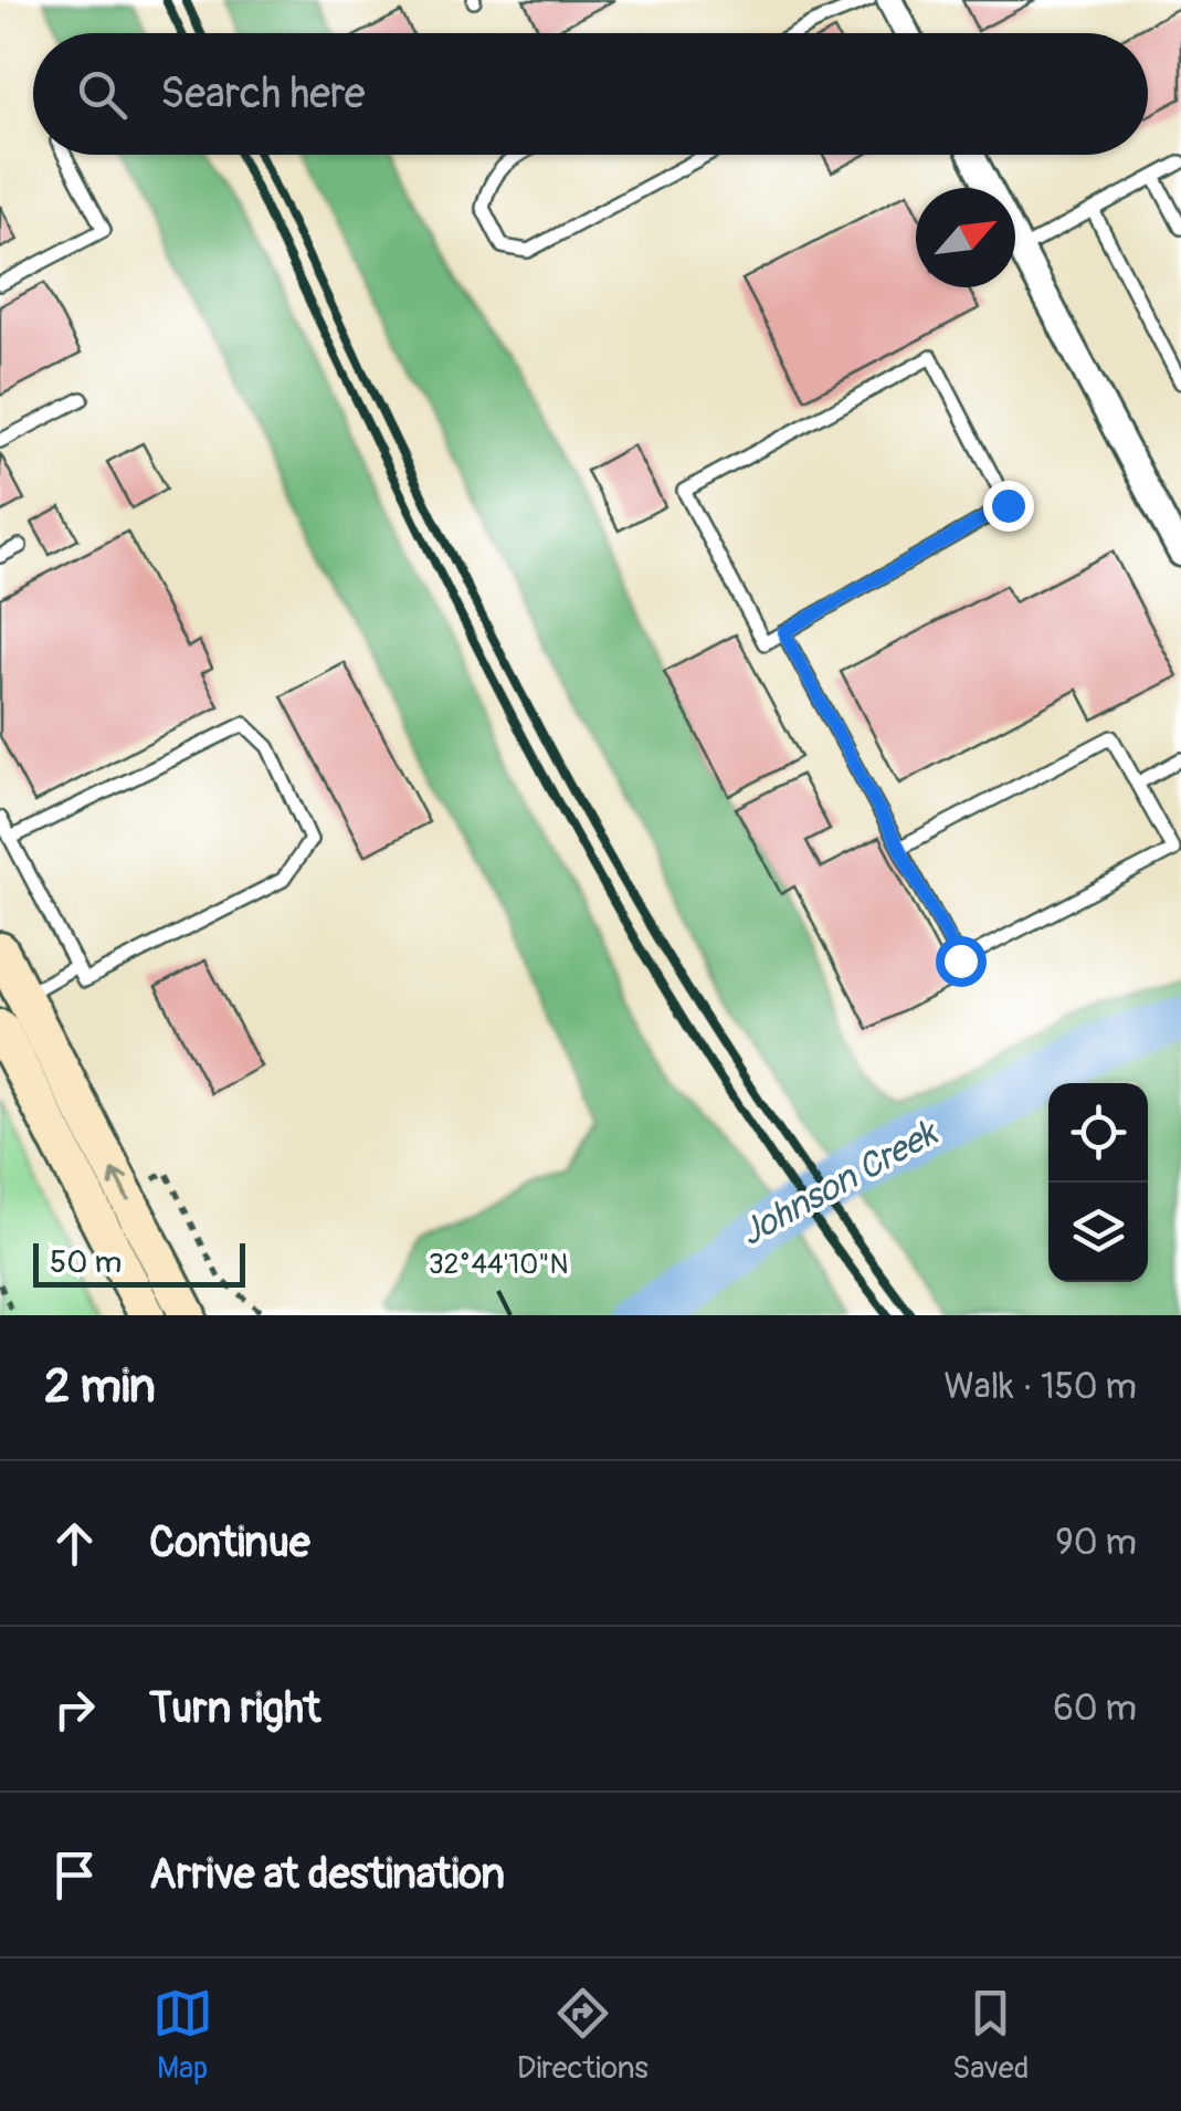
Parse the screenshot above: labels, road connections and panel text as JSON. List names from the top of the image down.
{
  "water": ["Johnson Creek"],
  "scale_bar": "50 m",
  "north": "top right",
  "page": {
    "search": "Search here",
    "scale": "50 m",
    "heading": ["2 min", "Walk · 150 m"],
    "list": [
      ["Continue", "90 m"],
      ["Turn right", "60 m"],
      "Arrive at destination"
    ],
    "nav": ["Map", "Directions", "Saved"]
  },
  "coordinates": ["32°44'10\"N"]
}
